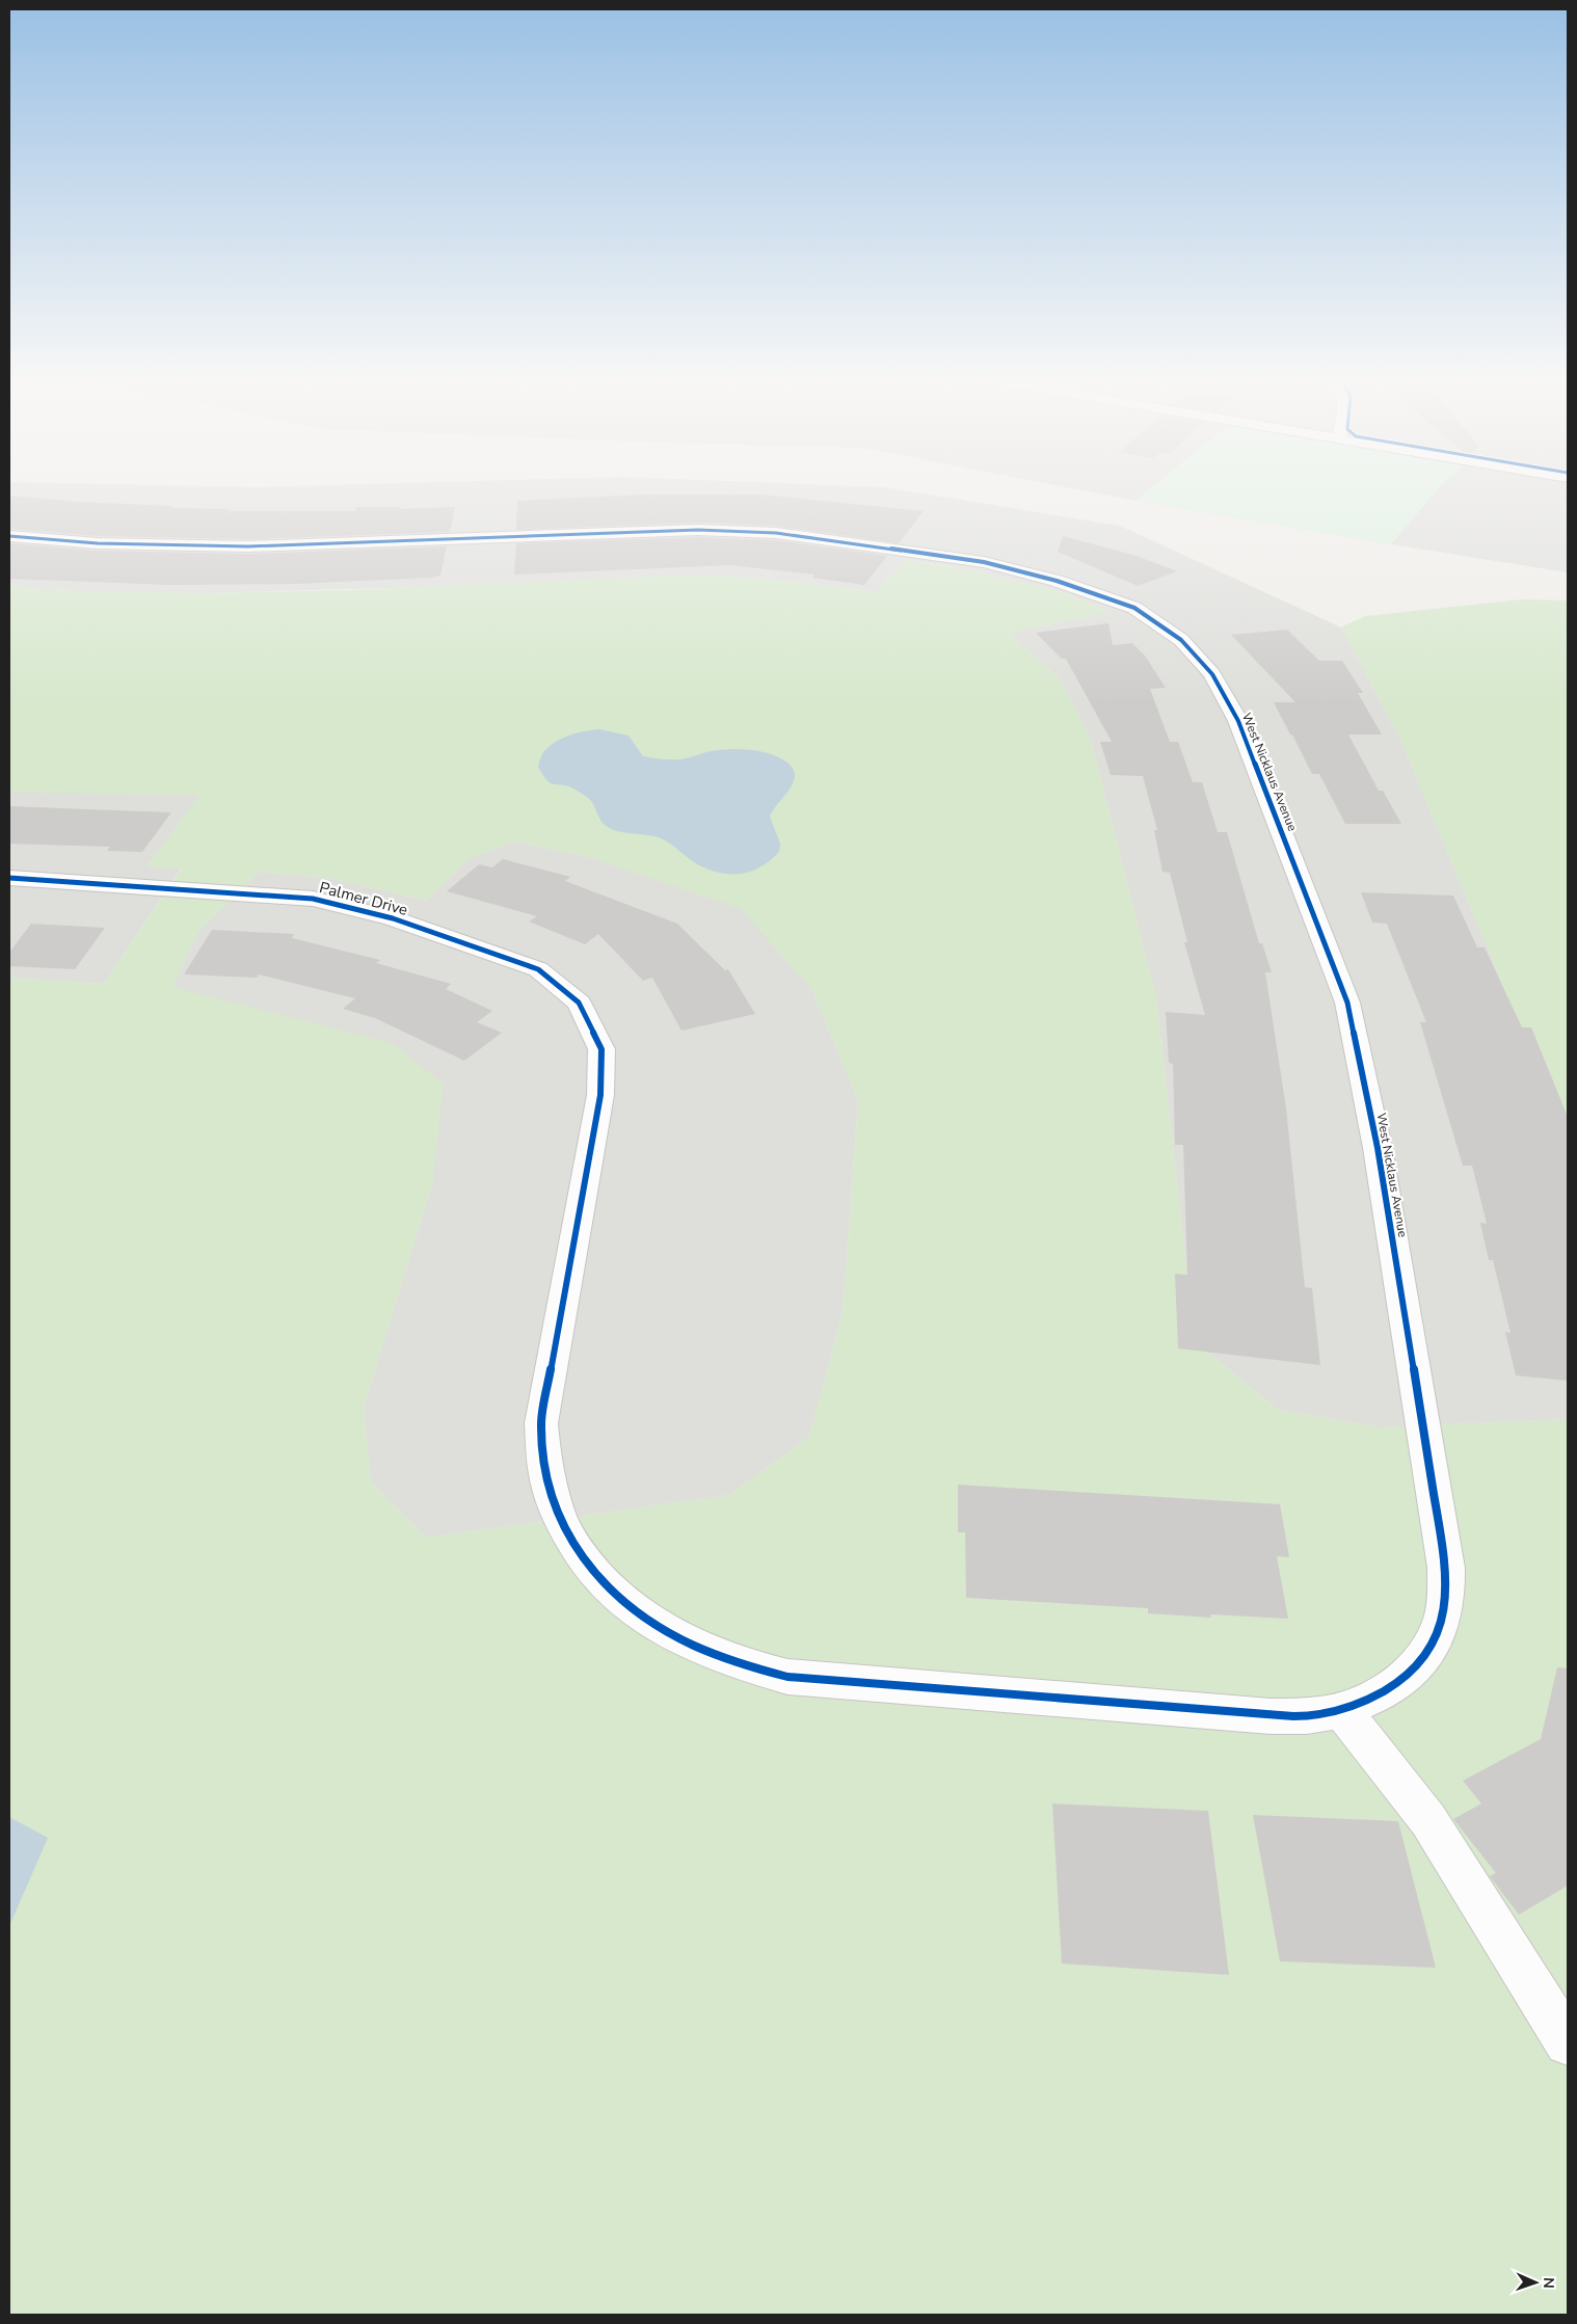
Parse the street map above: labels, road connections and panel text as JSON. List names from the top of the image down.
{
  "streets": {
    "street": ["West Nicklaus Avenue", "Palmer Drive"]
  },
  "crossings": [
    ["West Nicklaus Avenue", "Palmer Drive"]
  ],
  "north": "right"
}
